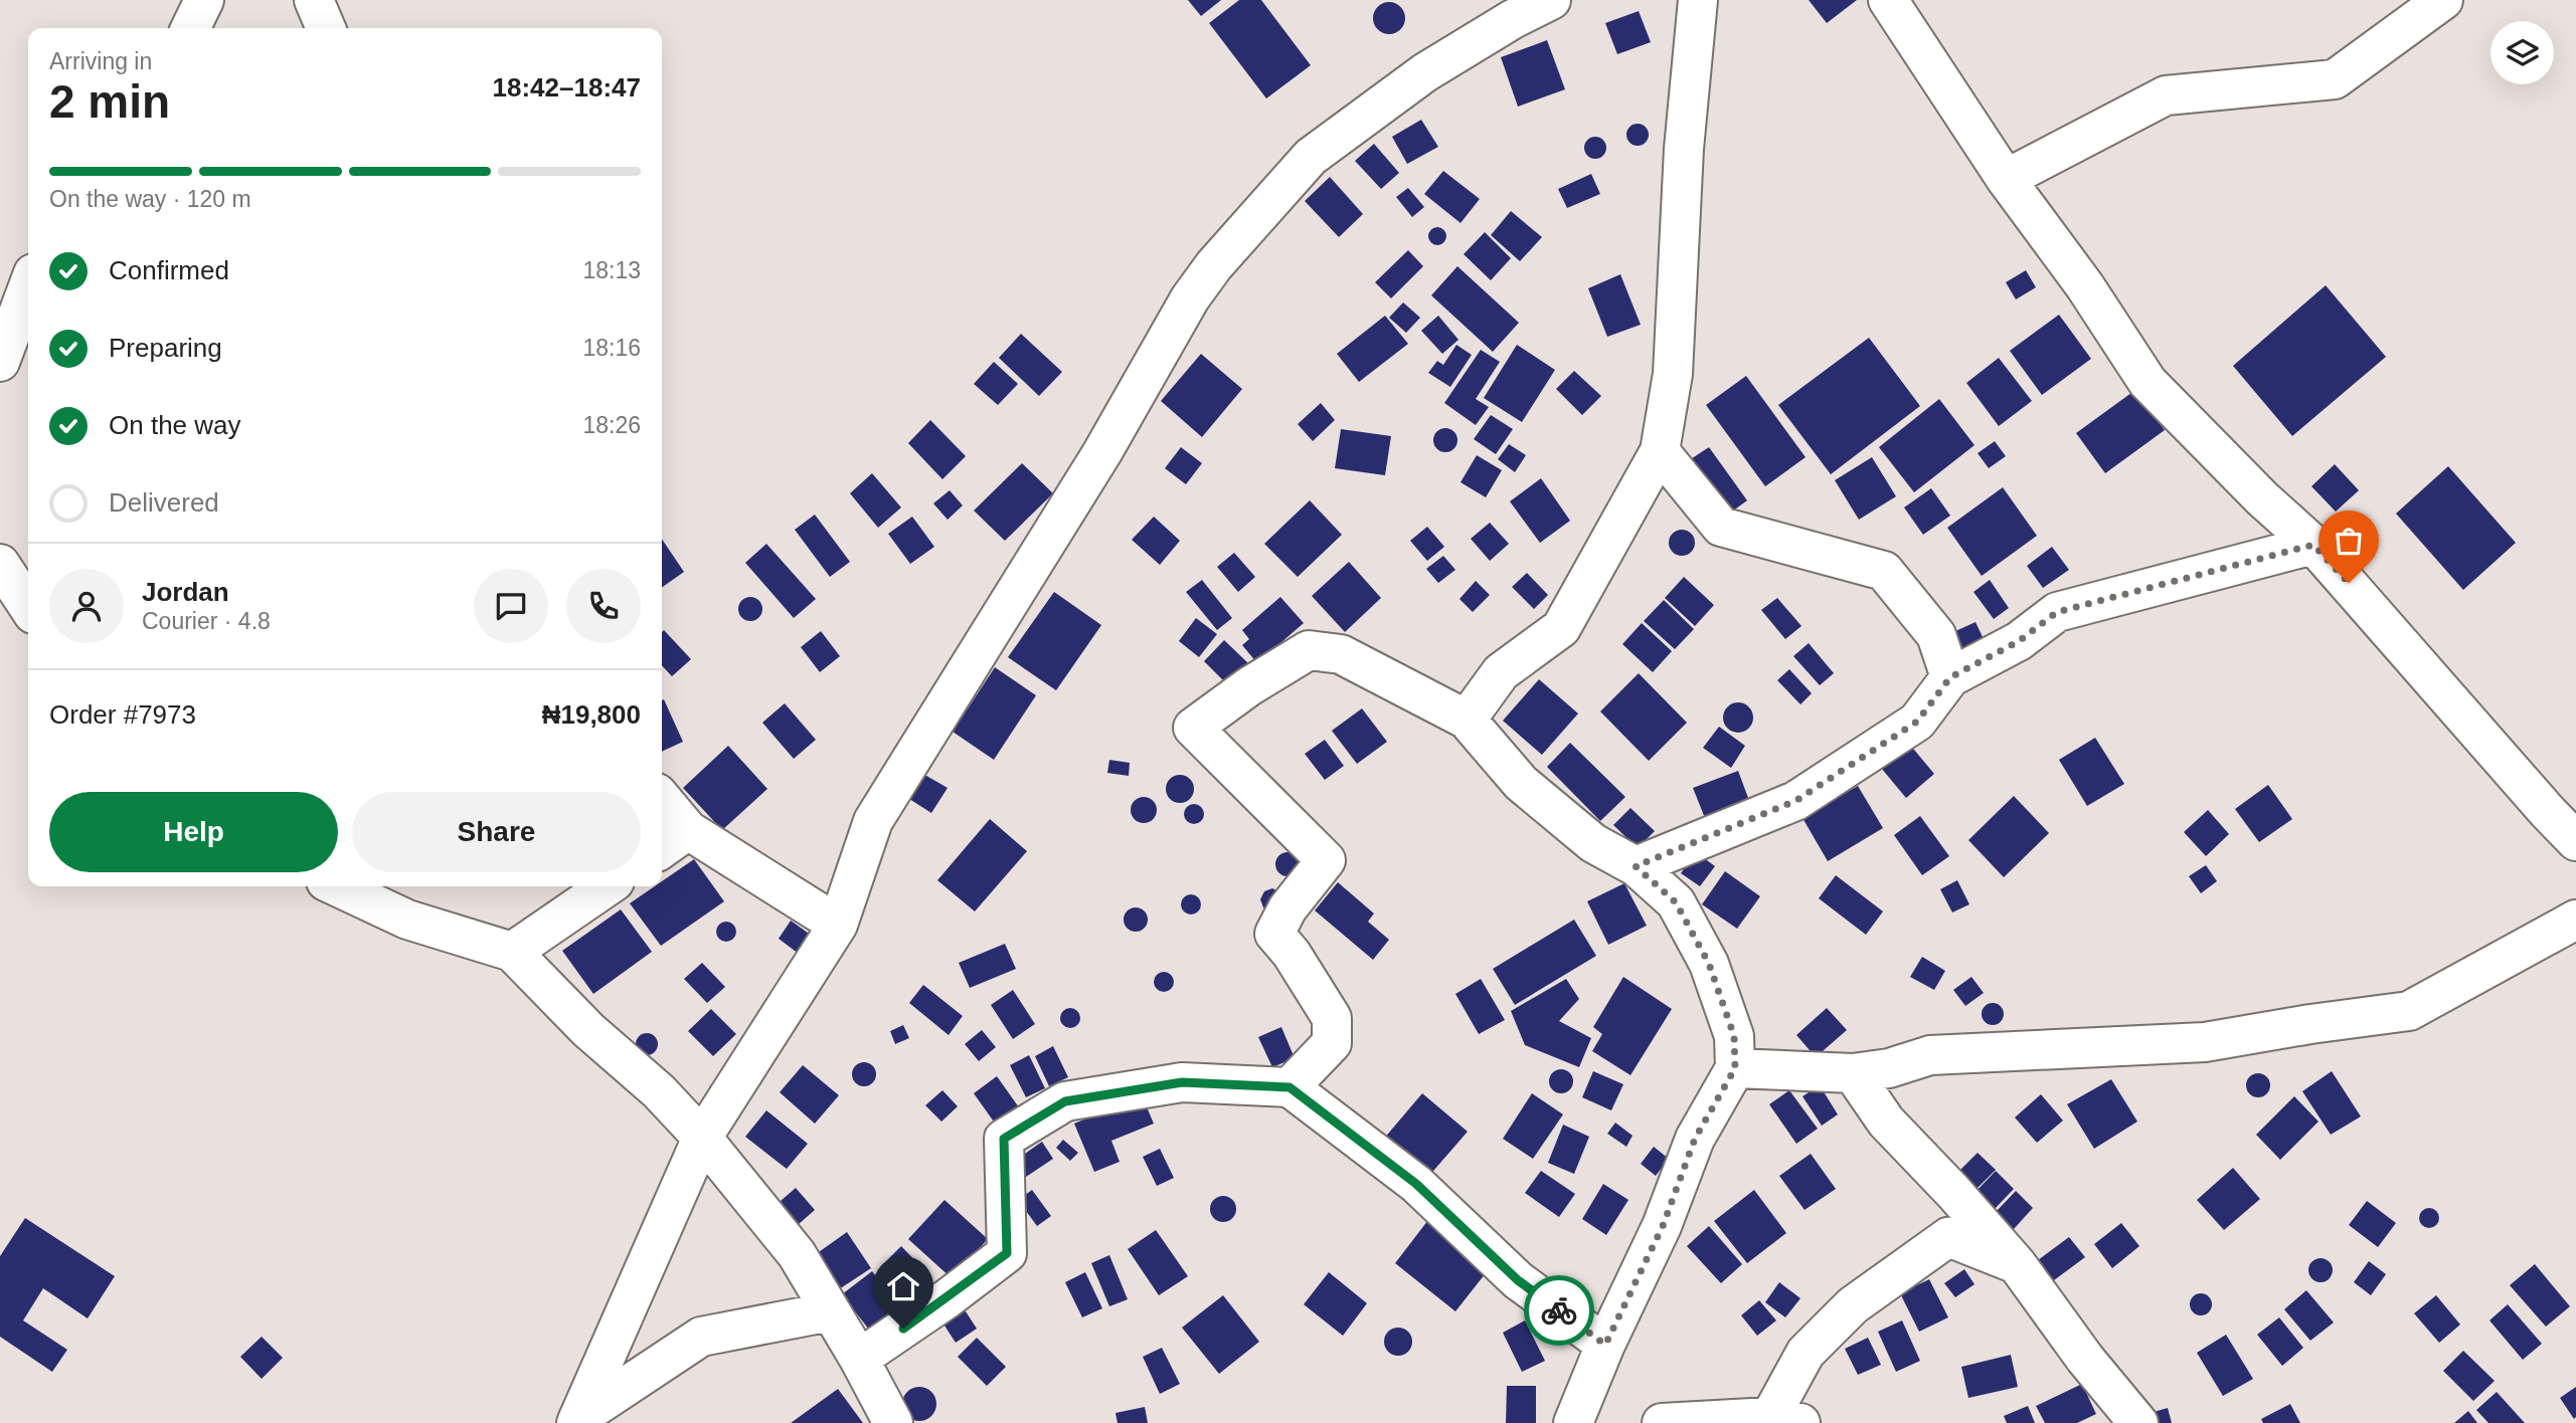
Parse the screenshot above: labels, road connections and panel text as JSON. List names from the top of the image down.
{
  "page": {
    "heading": ["2 min", "Arriving in", "18:42–18:47"],
    "panel": [
      "Jordan",
      "Courier · 4.8",
      "Order #7973",
      "₦19,800"
    ],
    "bar": "On the way · 120 m",
    "list": [
      ["Confirmed", "18:13"],
      ["Preparing", "18:16"],
      ["On the way", "18:26"],
      "Delivered"
    ],
    "buttons": ["Help", "Share"]
  }
}
